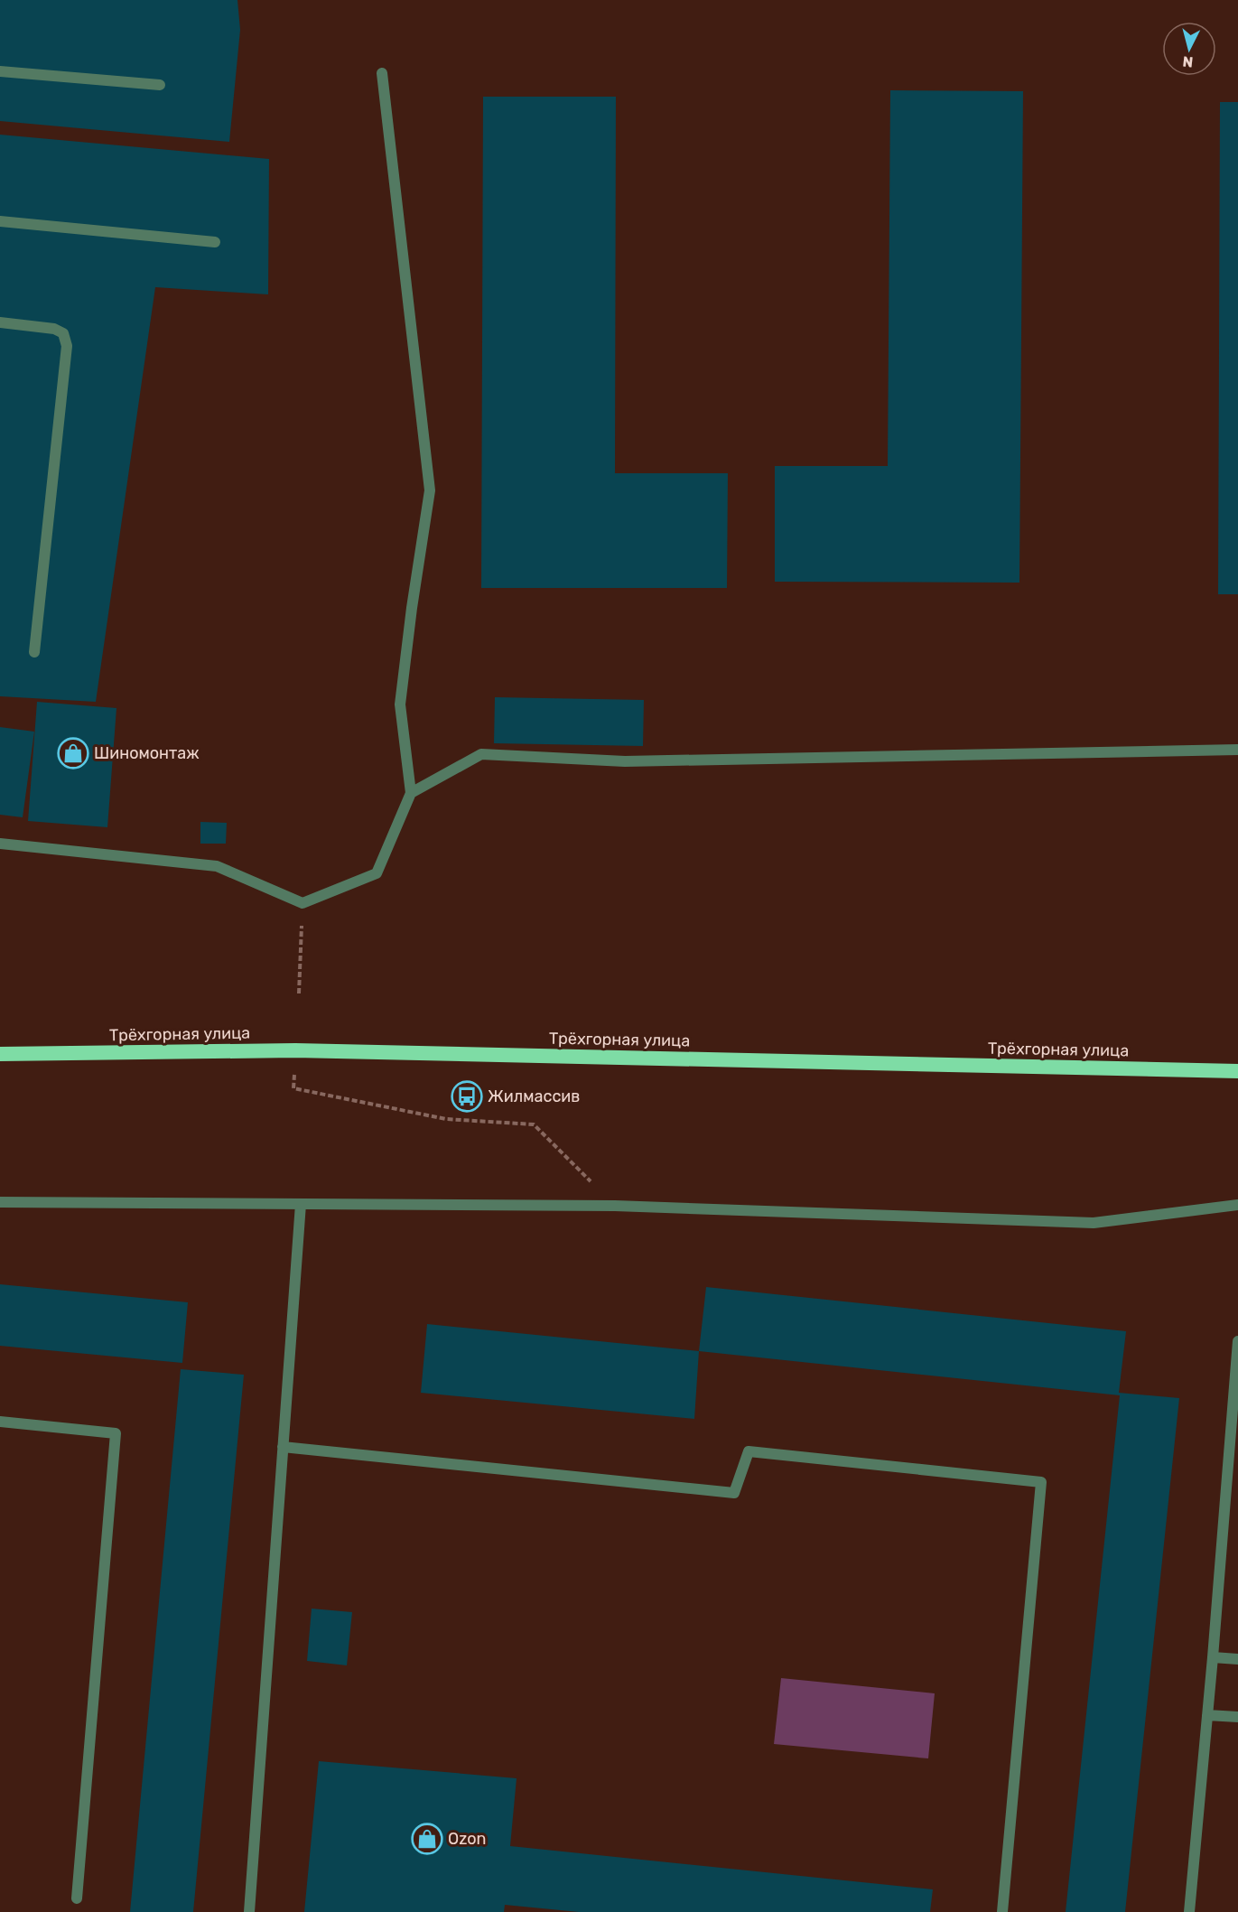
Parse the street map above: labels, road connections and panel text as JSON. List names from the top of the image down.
{
  "streets": {
    "highway": ["Трёхгорная улица"]
  },
  "places": {
    "shop": ["Шиномонтаж", "Ozon"],
    "bus stop": ["Жилмассив"]
  },
  "north": "bottom"
}
